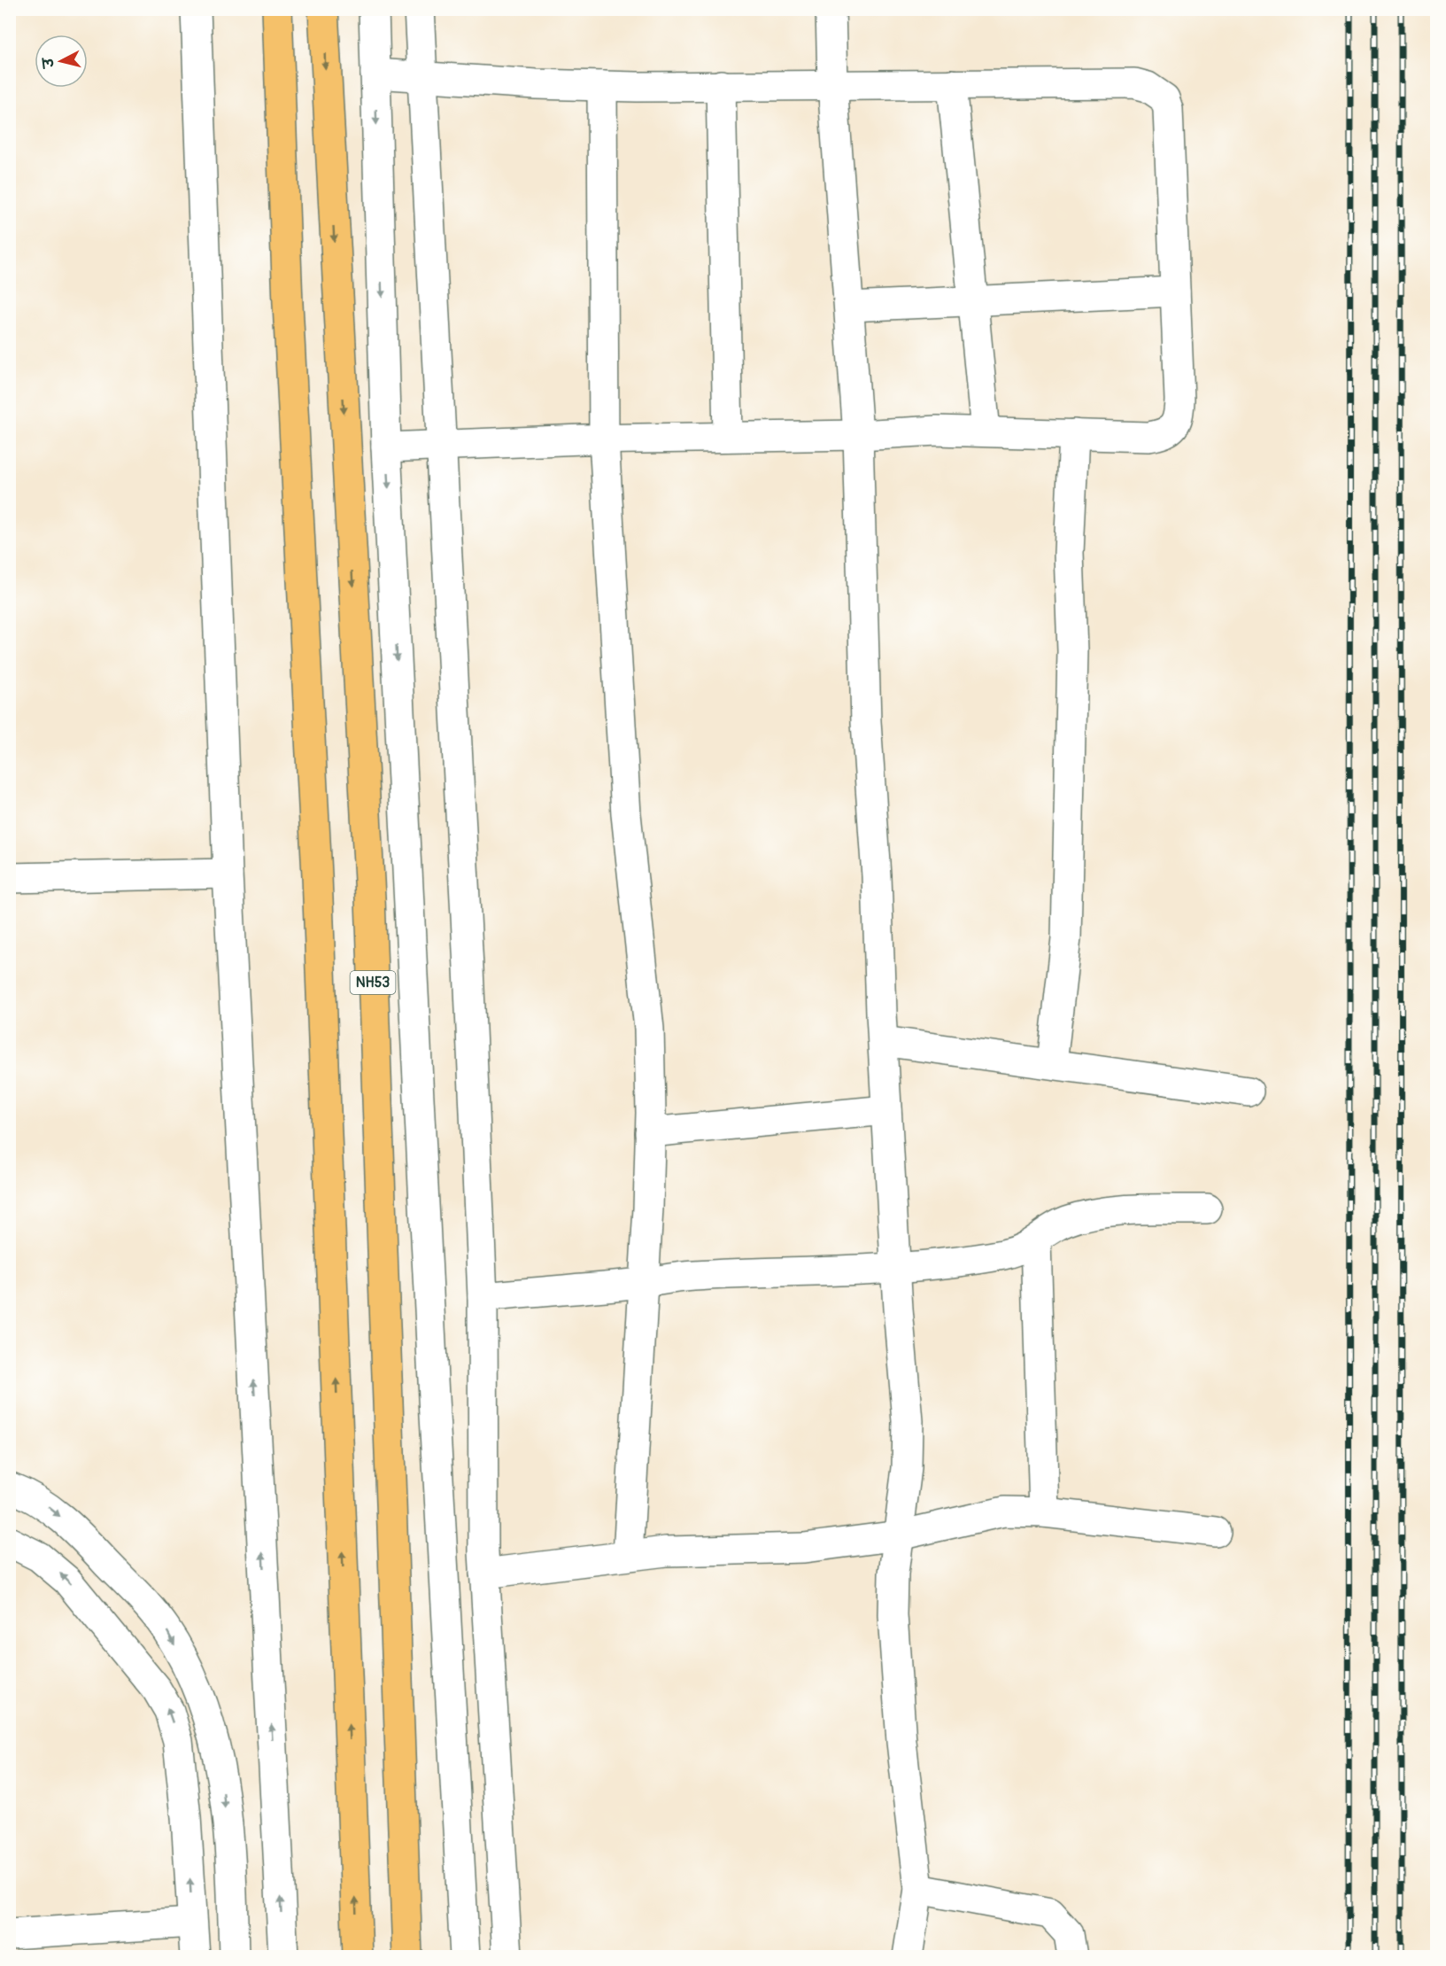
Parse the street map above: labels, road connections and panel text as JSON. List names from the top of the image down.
{
  "streets": {
    "highway": ["NH53"]
  },
  "north": "left"
}
